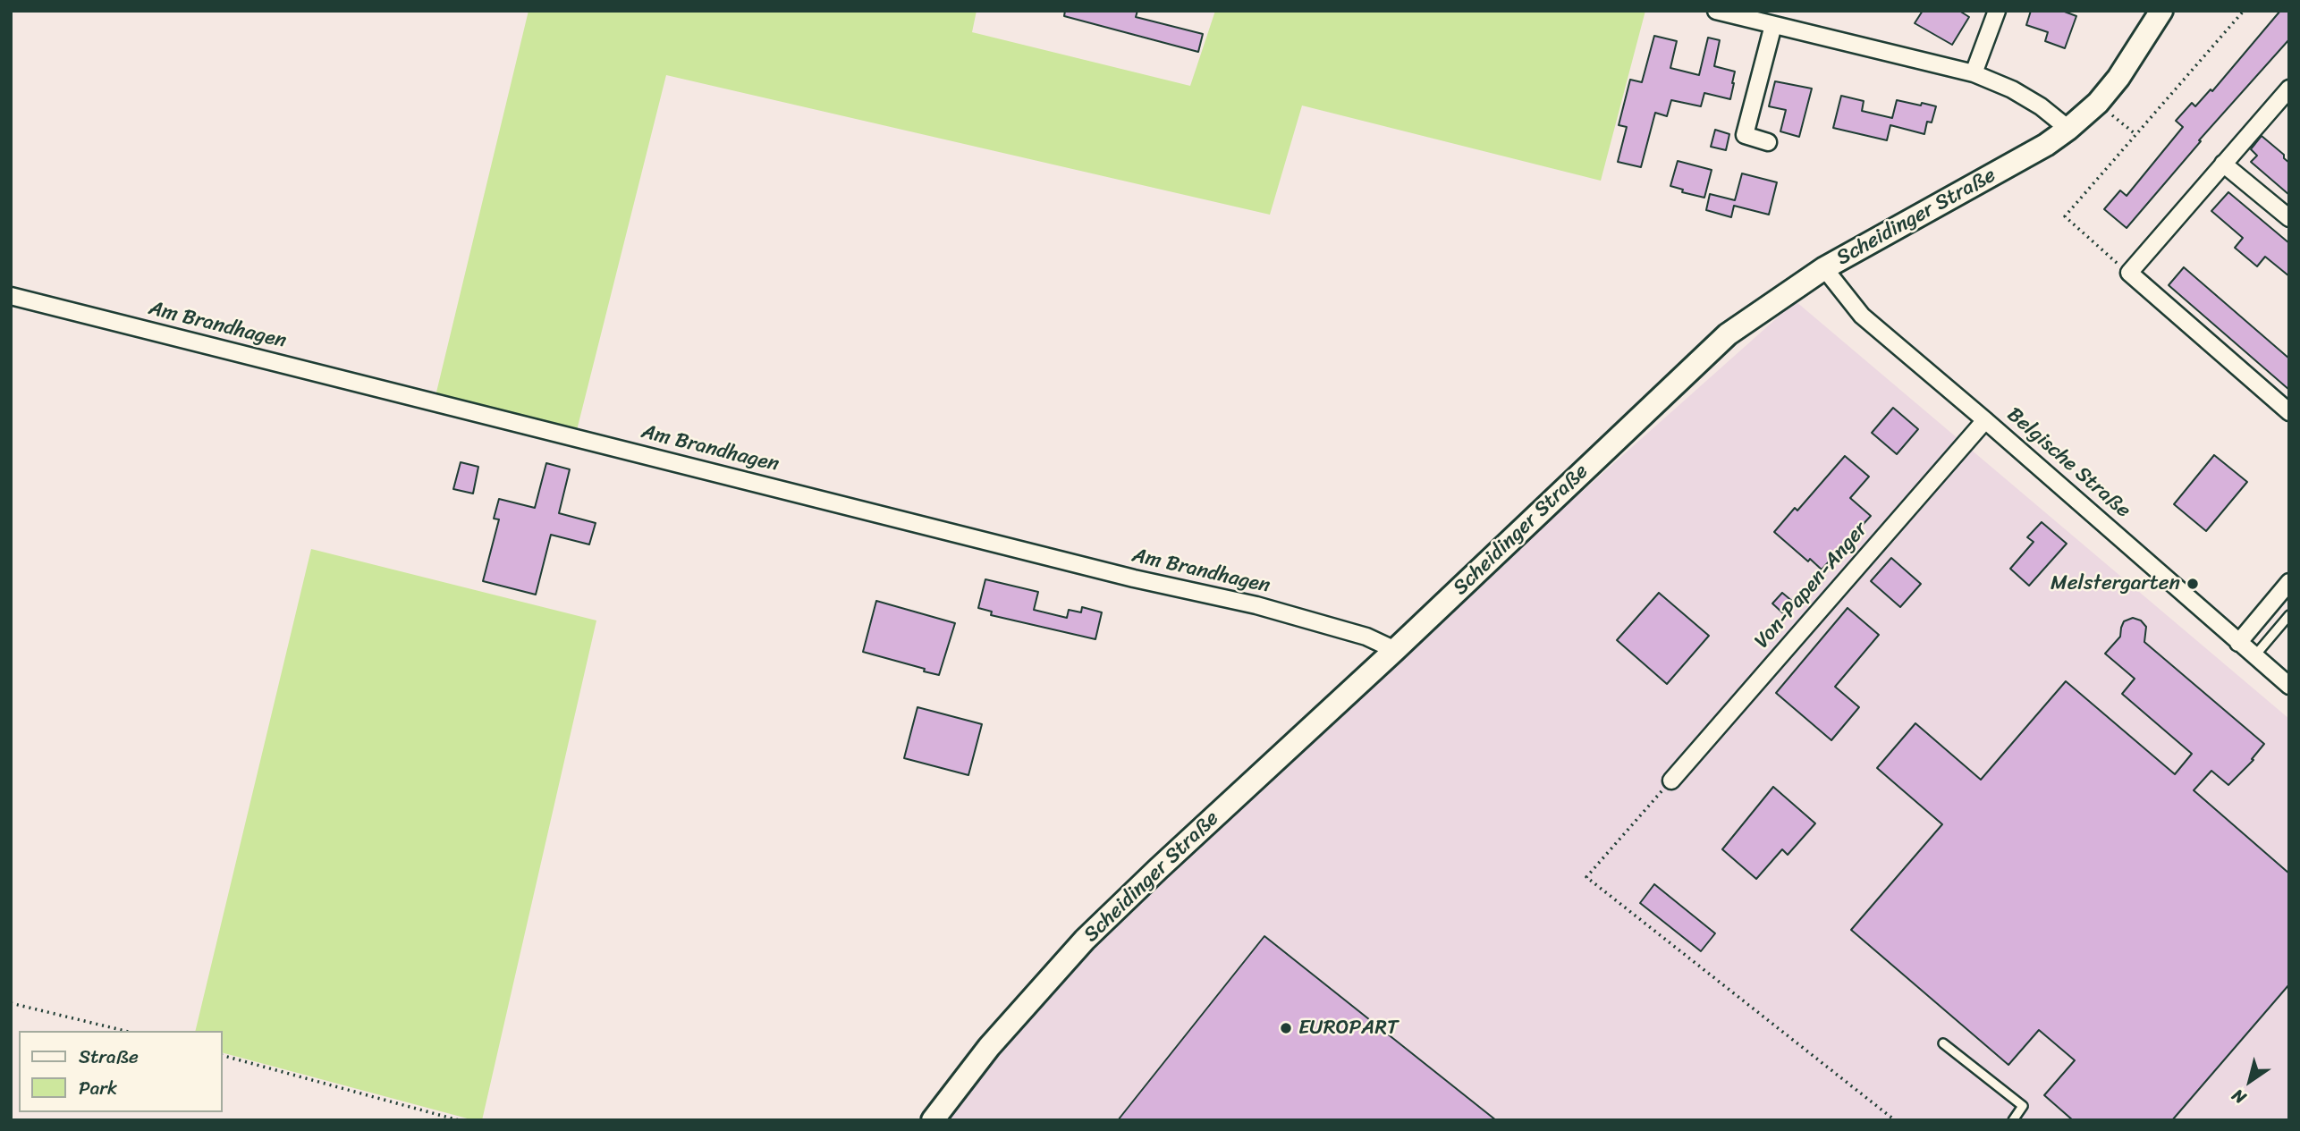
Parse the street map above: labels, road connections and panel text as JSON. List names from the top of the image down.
{
  "streets": {
    "main road": ["Scheidinger Straße"],
    "street": ["Am Brandhagen", "Belgische Straße", "Von-Papen-Anger"]
  },
  "crossings": [
    ["Scheidinger Straße", "Am Brandhagen"],
    ["Scheidinger Straße", "Belgische Straße"],
    ["Belgische Straße", "Von-Papen-Anger"]
  ],
  "places": ["Melstergarten", "EUROPART"],
  "legend": ["Straße", "Park"],
  "north": "bottom left"
}
